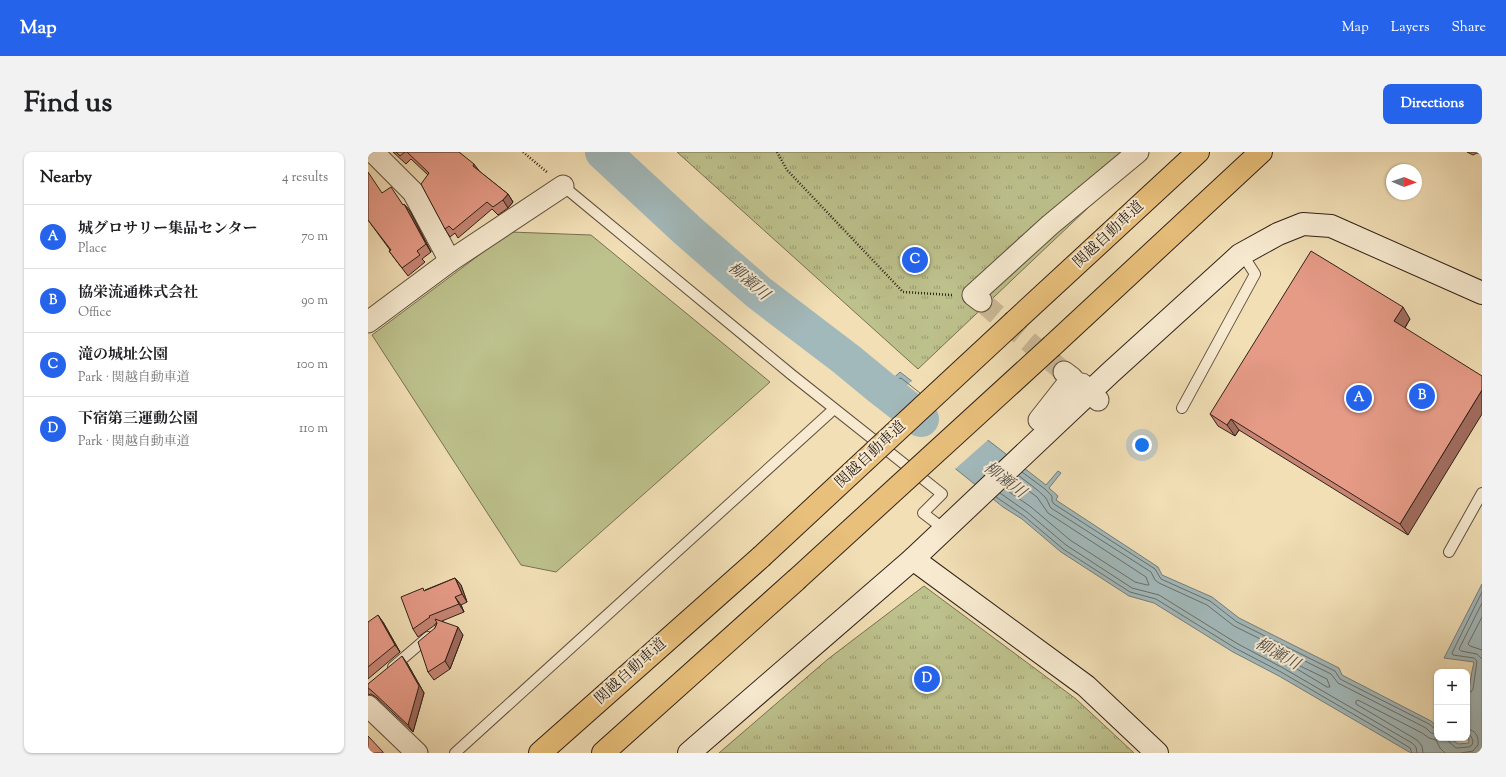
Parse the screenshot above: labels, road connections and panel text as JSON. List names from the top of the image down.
{
  "streets": {
    "highway": ["関越自動車道"]
  },
  "water": ["柳瀬川"],
  "north": "right",
  "page": {
    "header": "Map",
    "nav": ["Map", "Layers", "Share"],
    "title": "Find us",
    "buttons": "Directions",
    "heading": ["Nearby", "4 results"],
    "list": [
      {
        "mark": "A",
        "name": "城グロサリー集品センター",
        "note": "Place",
        "value": "70 m"
      },
      {
        "mark": "B",
        "name": "協栄流通株式会社",
        "note": "Office",
        "value": "90 m"
      },
      {
        "mark": "C",
        "name": "滝の城址公園",
        "note": "Park · 関越自動車道",
        "value": "100 m"
      },
      {
        "mark": "D",
        "name": "下宿第三運動公園",
        "note": "Park · 関越自動車道",
        "value": "110 m"
      }
    ],
    "pins": [
      "C",
      "B",
      "A",
      "D"
    ],
    "map_buttons": ["+", "−"]
  }
}
